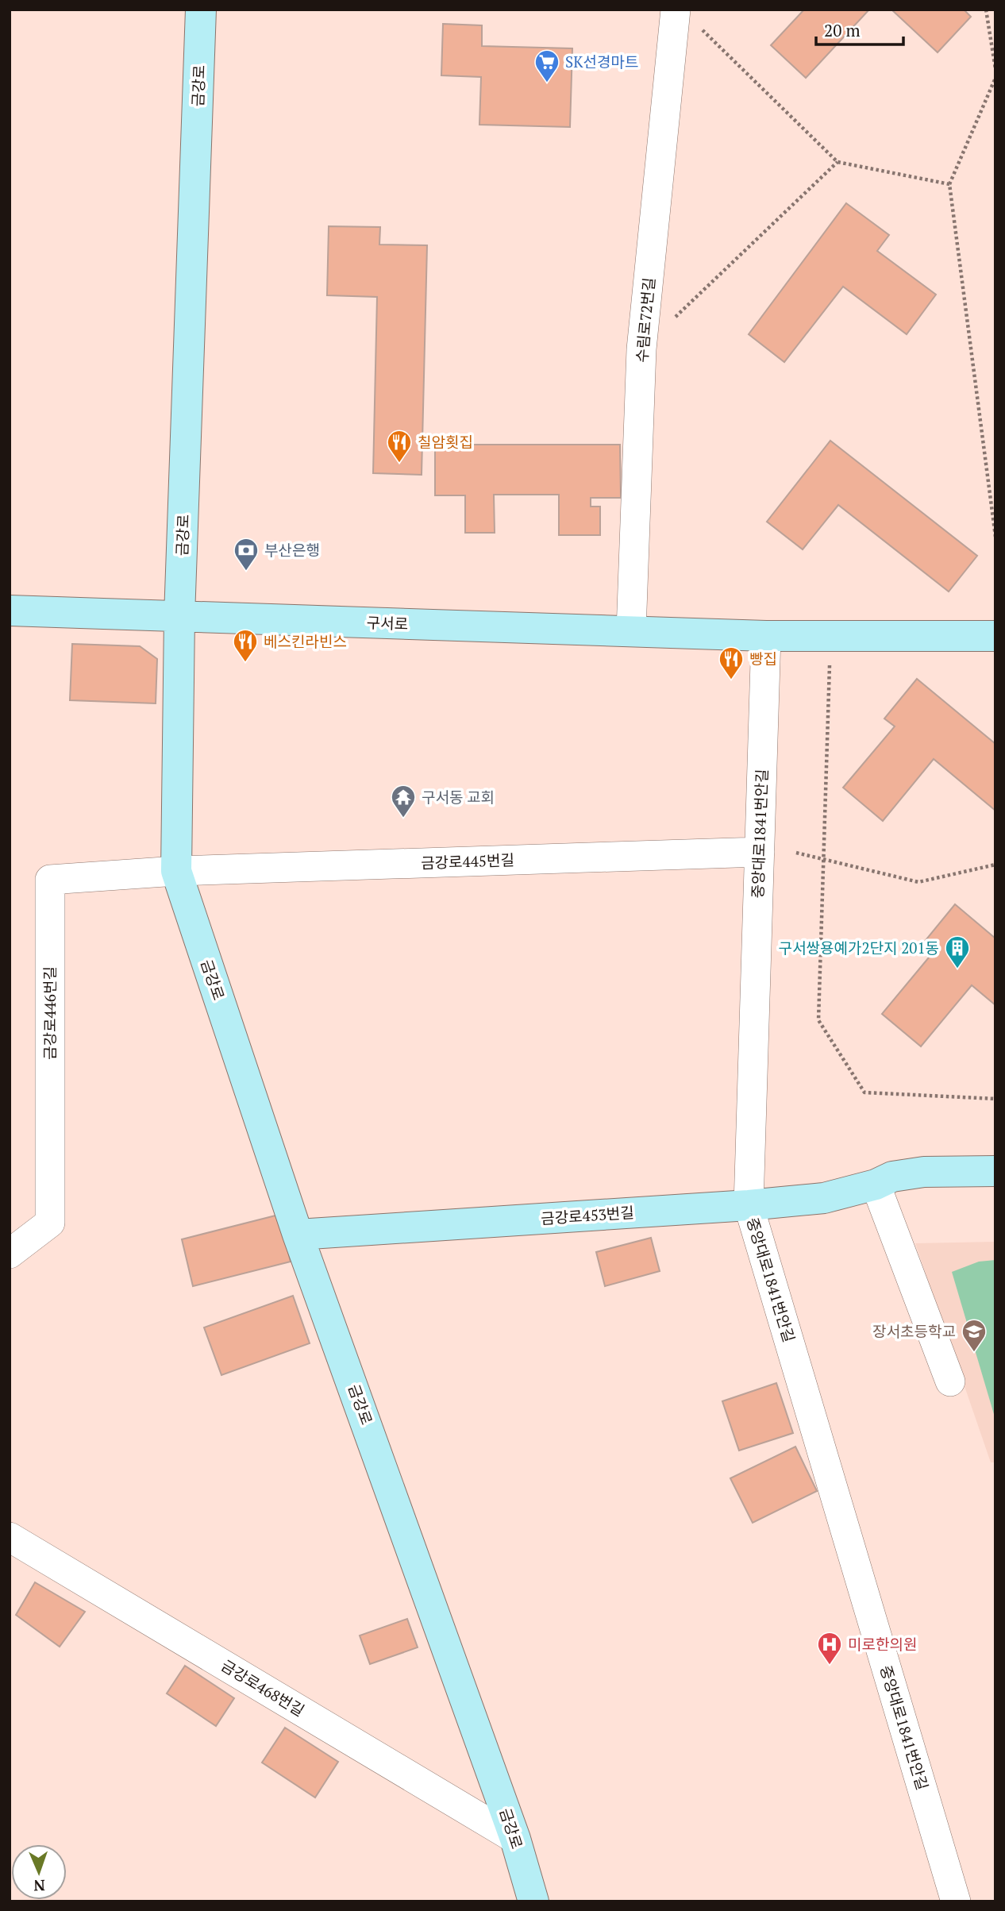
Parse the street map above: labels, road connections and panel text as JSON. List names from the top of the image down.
{
  "streets": {
    "street": [
      "금강로",
      "수림로72번길",
      "구서로",
      "중앙대로1841번안길",
      "금강로445번길",
      "금강로446번길",
      "금강로453번길",
      "금강로468번길"
    ]
  },
  "crossings": [
    ["금강로", "구서로"],
    ["금강로", "금강로445번길"],
    ["금강로", "금강로446번길"],
    ["금강로", "금강로453번길"],
    ["금강로", "금강로468번길"],
    ["수림로72번길", "구서로"],
    ["구서로", "중앙대로1841번안길"],
    ["중앙대로1841번안길", "금강로445번길"],
    ["중앙대로1841번안길", "금강로453번길"],
    ["금강로445번길", "금강로446번길"]
  ],
  "places": {
    "supermarket": ["SK선경마트"],
    "restaurant": ["칠암횟집", "베스킨라빈스", "빵집"],
    "bank": ["부산은행"],
    "temple": ["구서동 교회"],
    "building": ["구서쌍용예가2단지 201동"],
    "school or university": ["장서초등학교"],
    "hospital": ["미로한의원"]
  },
  "scale_bar": "20 m",
  "north": "bottom"
}
